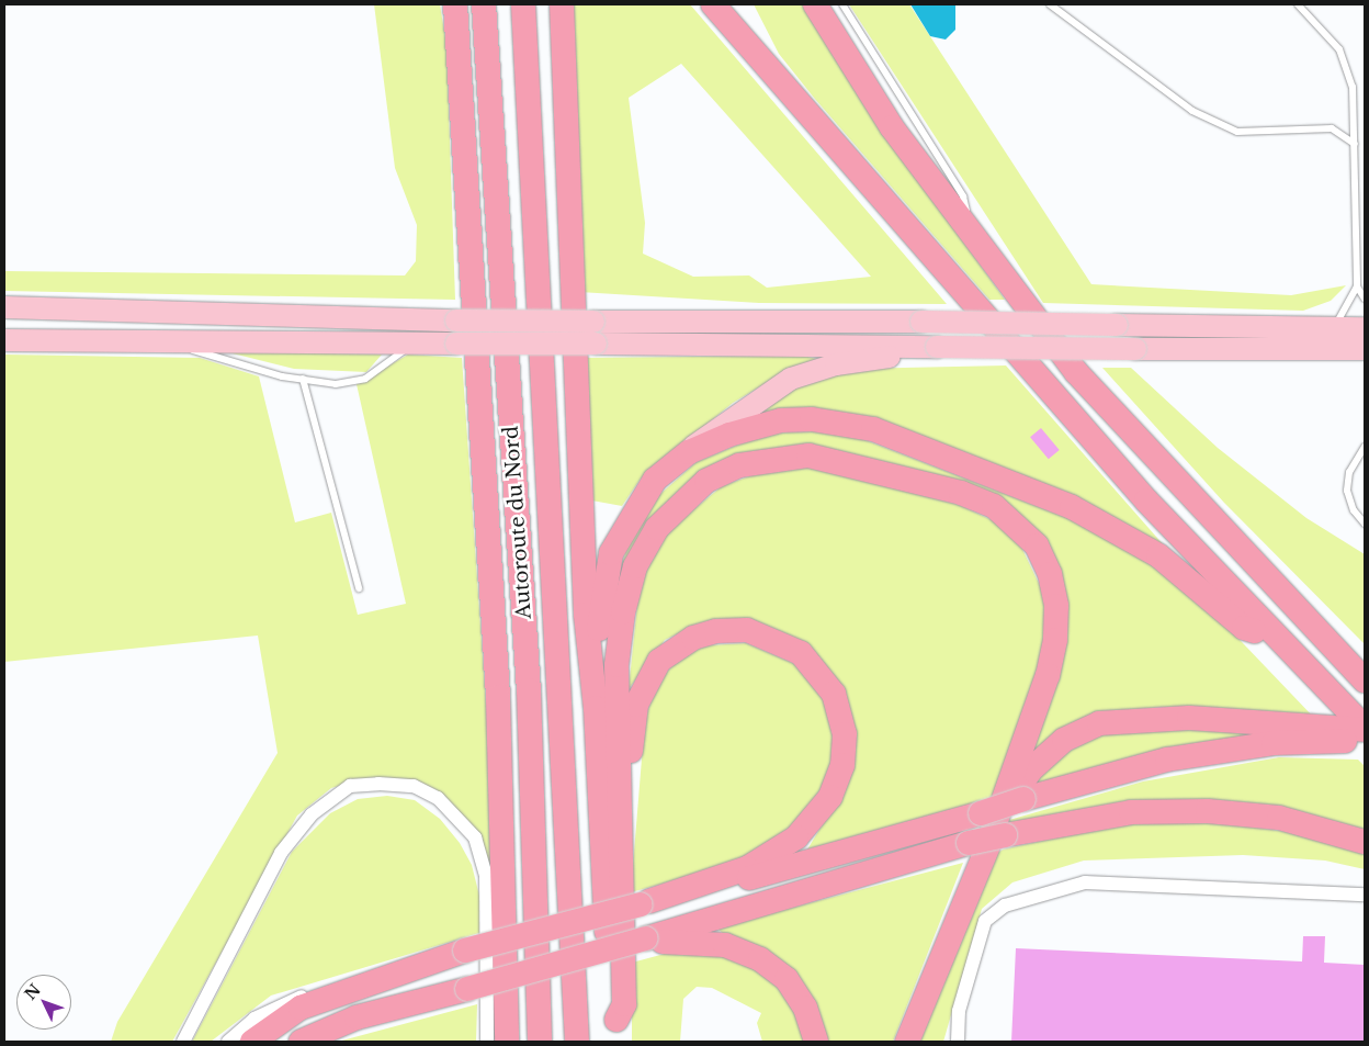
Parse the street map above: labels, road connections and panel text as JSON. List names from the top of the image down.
{
  "streets": {
    "highway": ["Autoroute du Nord"]
  },
  "north": "top left"
}
